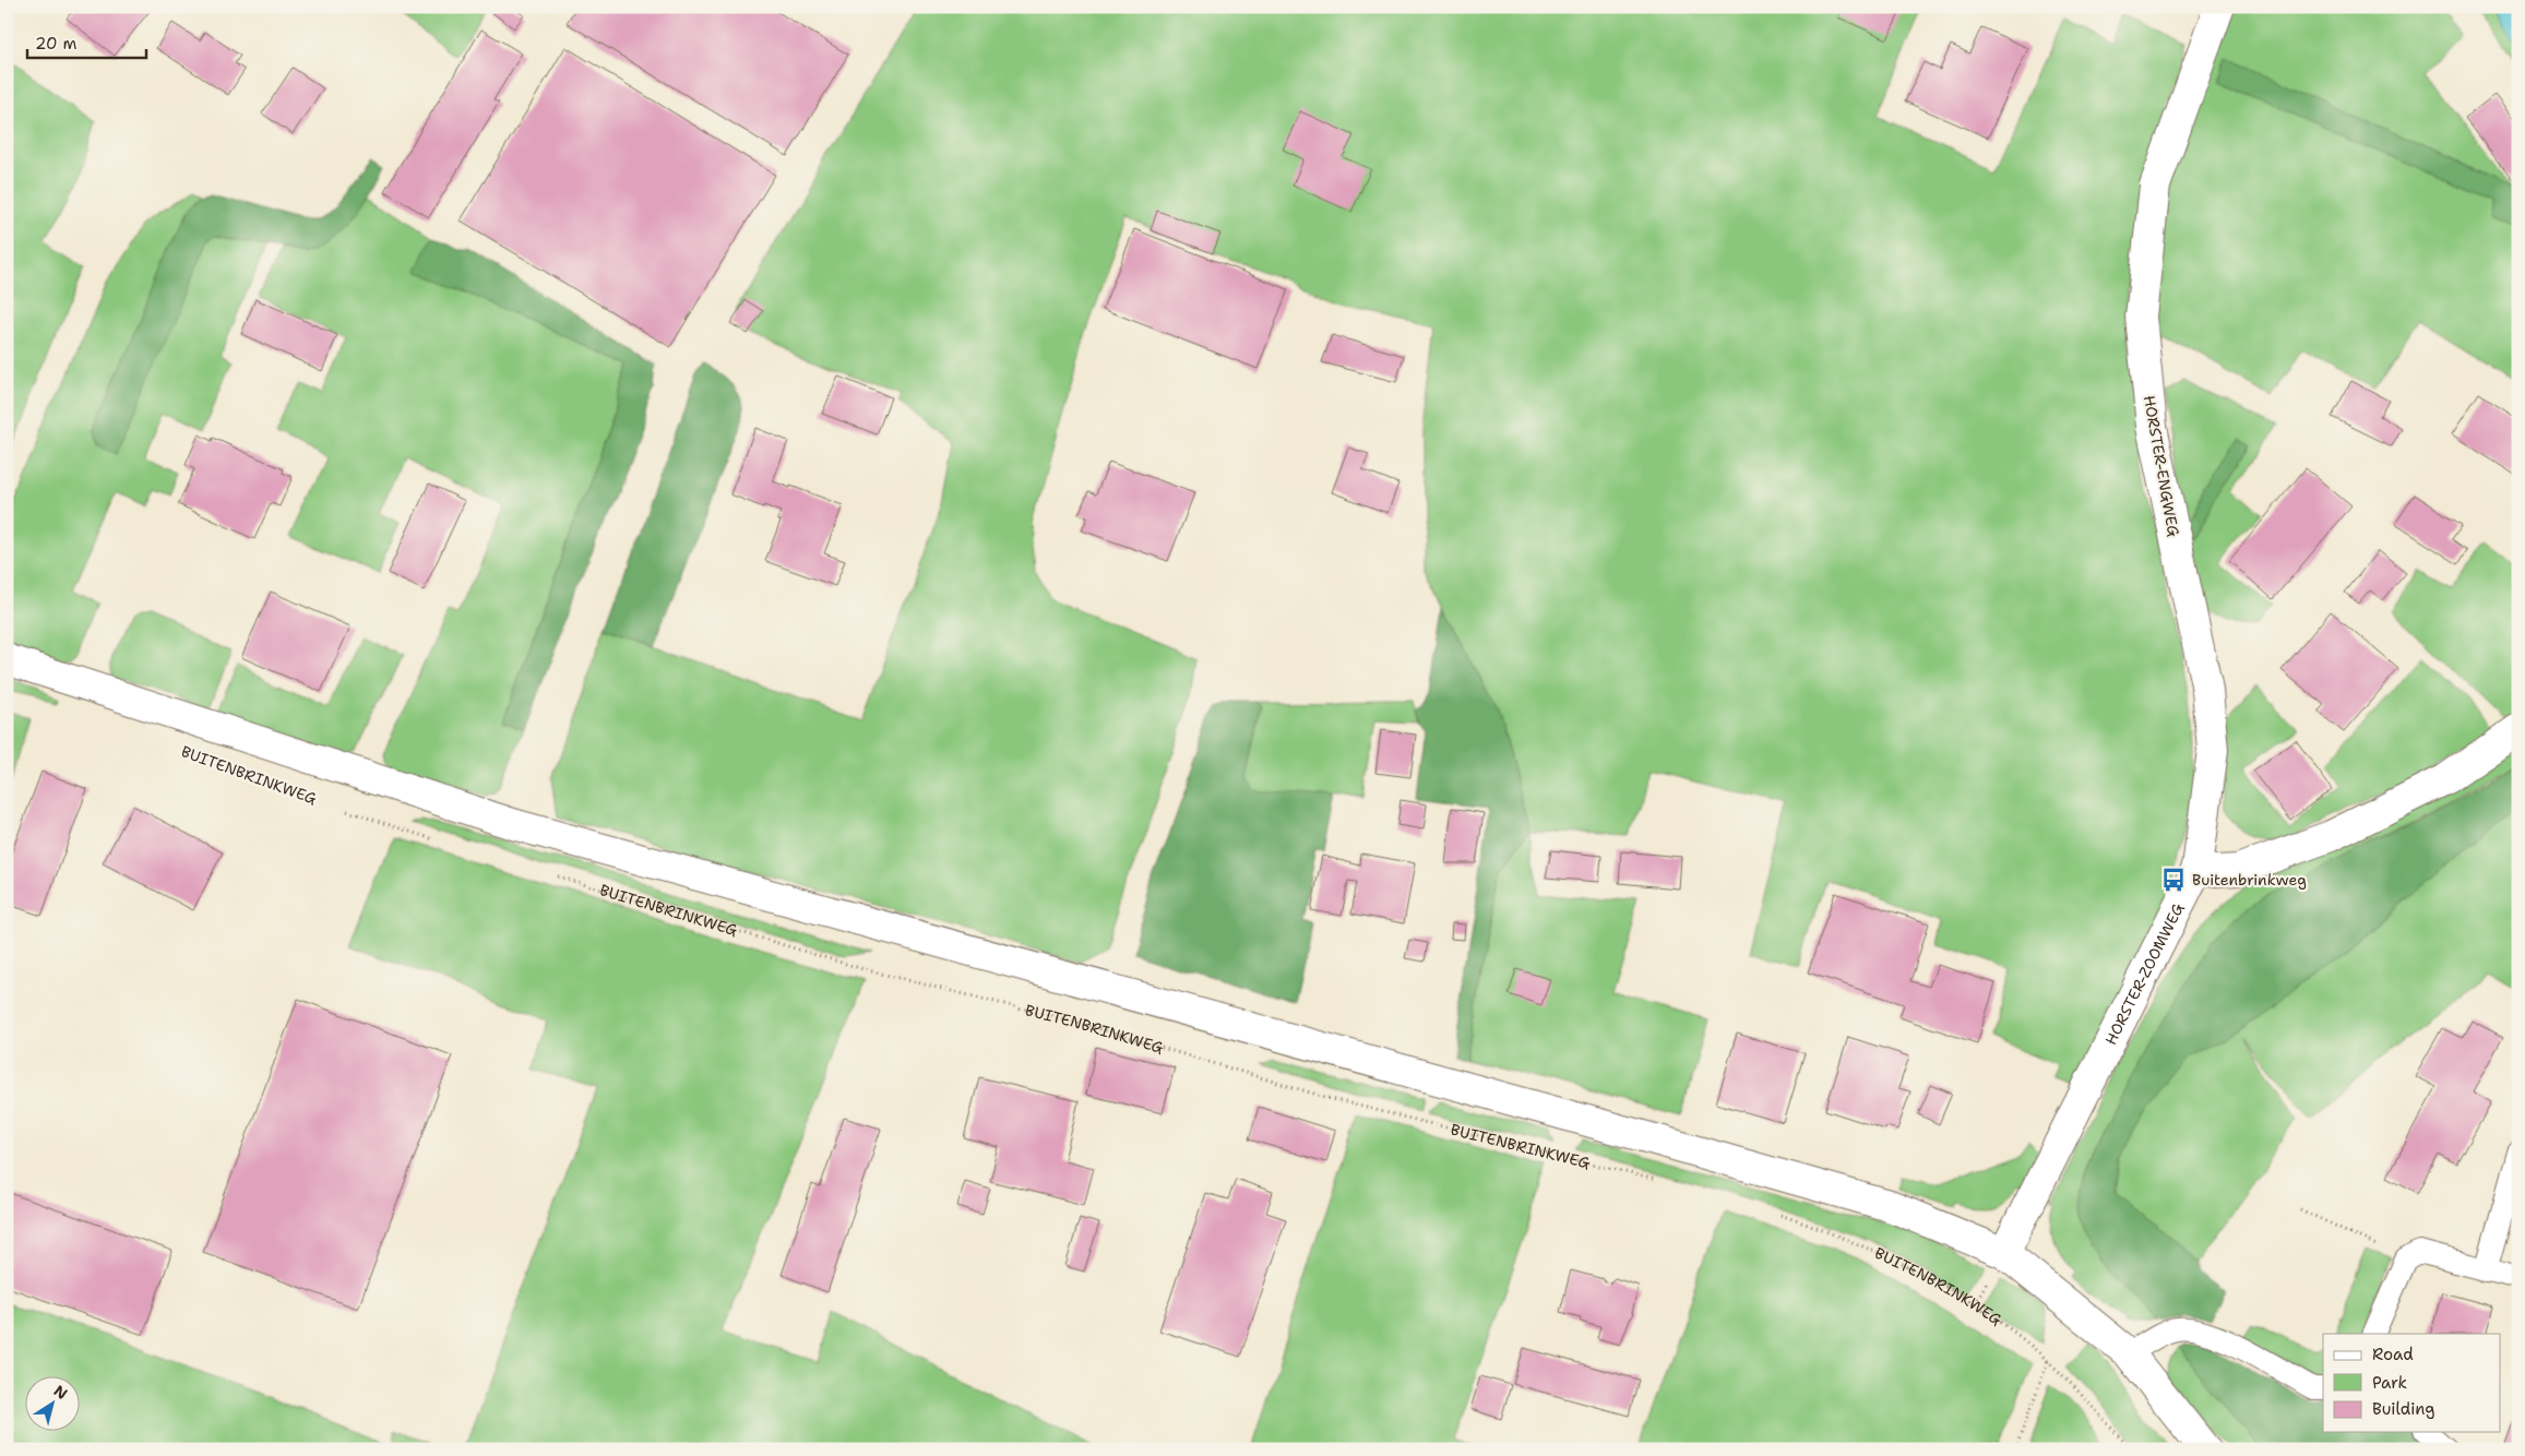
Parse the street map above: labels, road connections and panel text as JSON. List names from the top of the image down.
{
  "streets": {
    "main road": ["HORSTER-ENGWEG", "BUITENBRINKWEG", "HORSTER-ZOOMWEG"]
  },
  "crossings": [
    ["HORSTER-ENGWEG", "HORSTER-ZOOMWEG"],
    ["BUITENBRINKWEG", "HORSTER-ZOOMWEG"]
  ],
  "places": {
    "bus stop": ["Buitenbrinkweg"]
  },
  "legend": ["Road", "Park", "Building"],
  "scale_bar": "20 m",
  "north": "top right"
}
